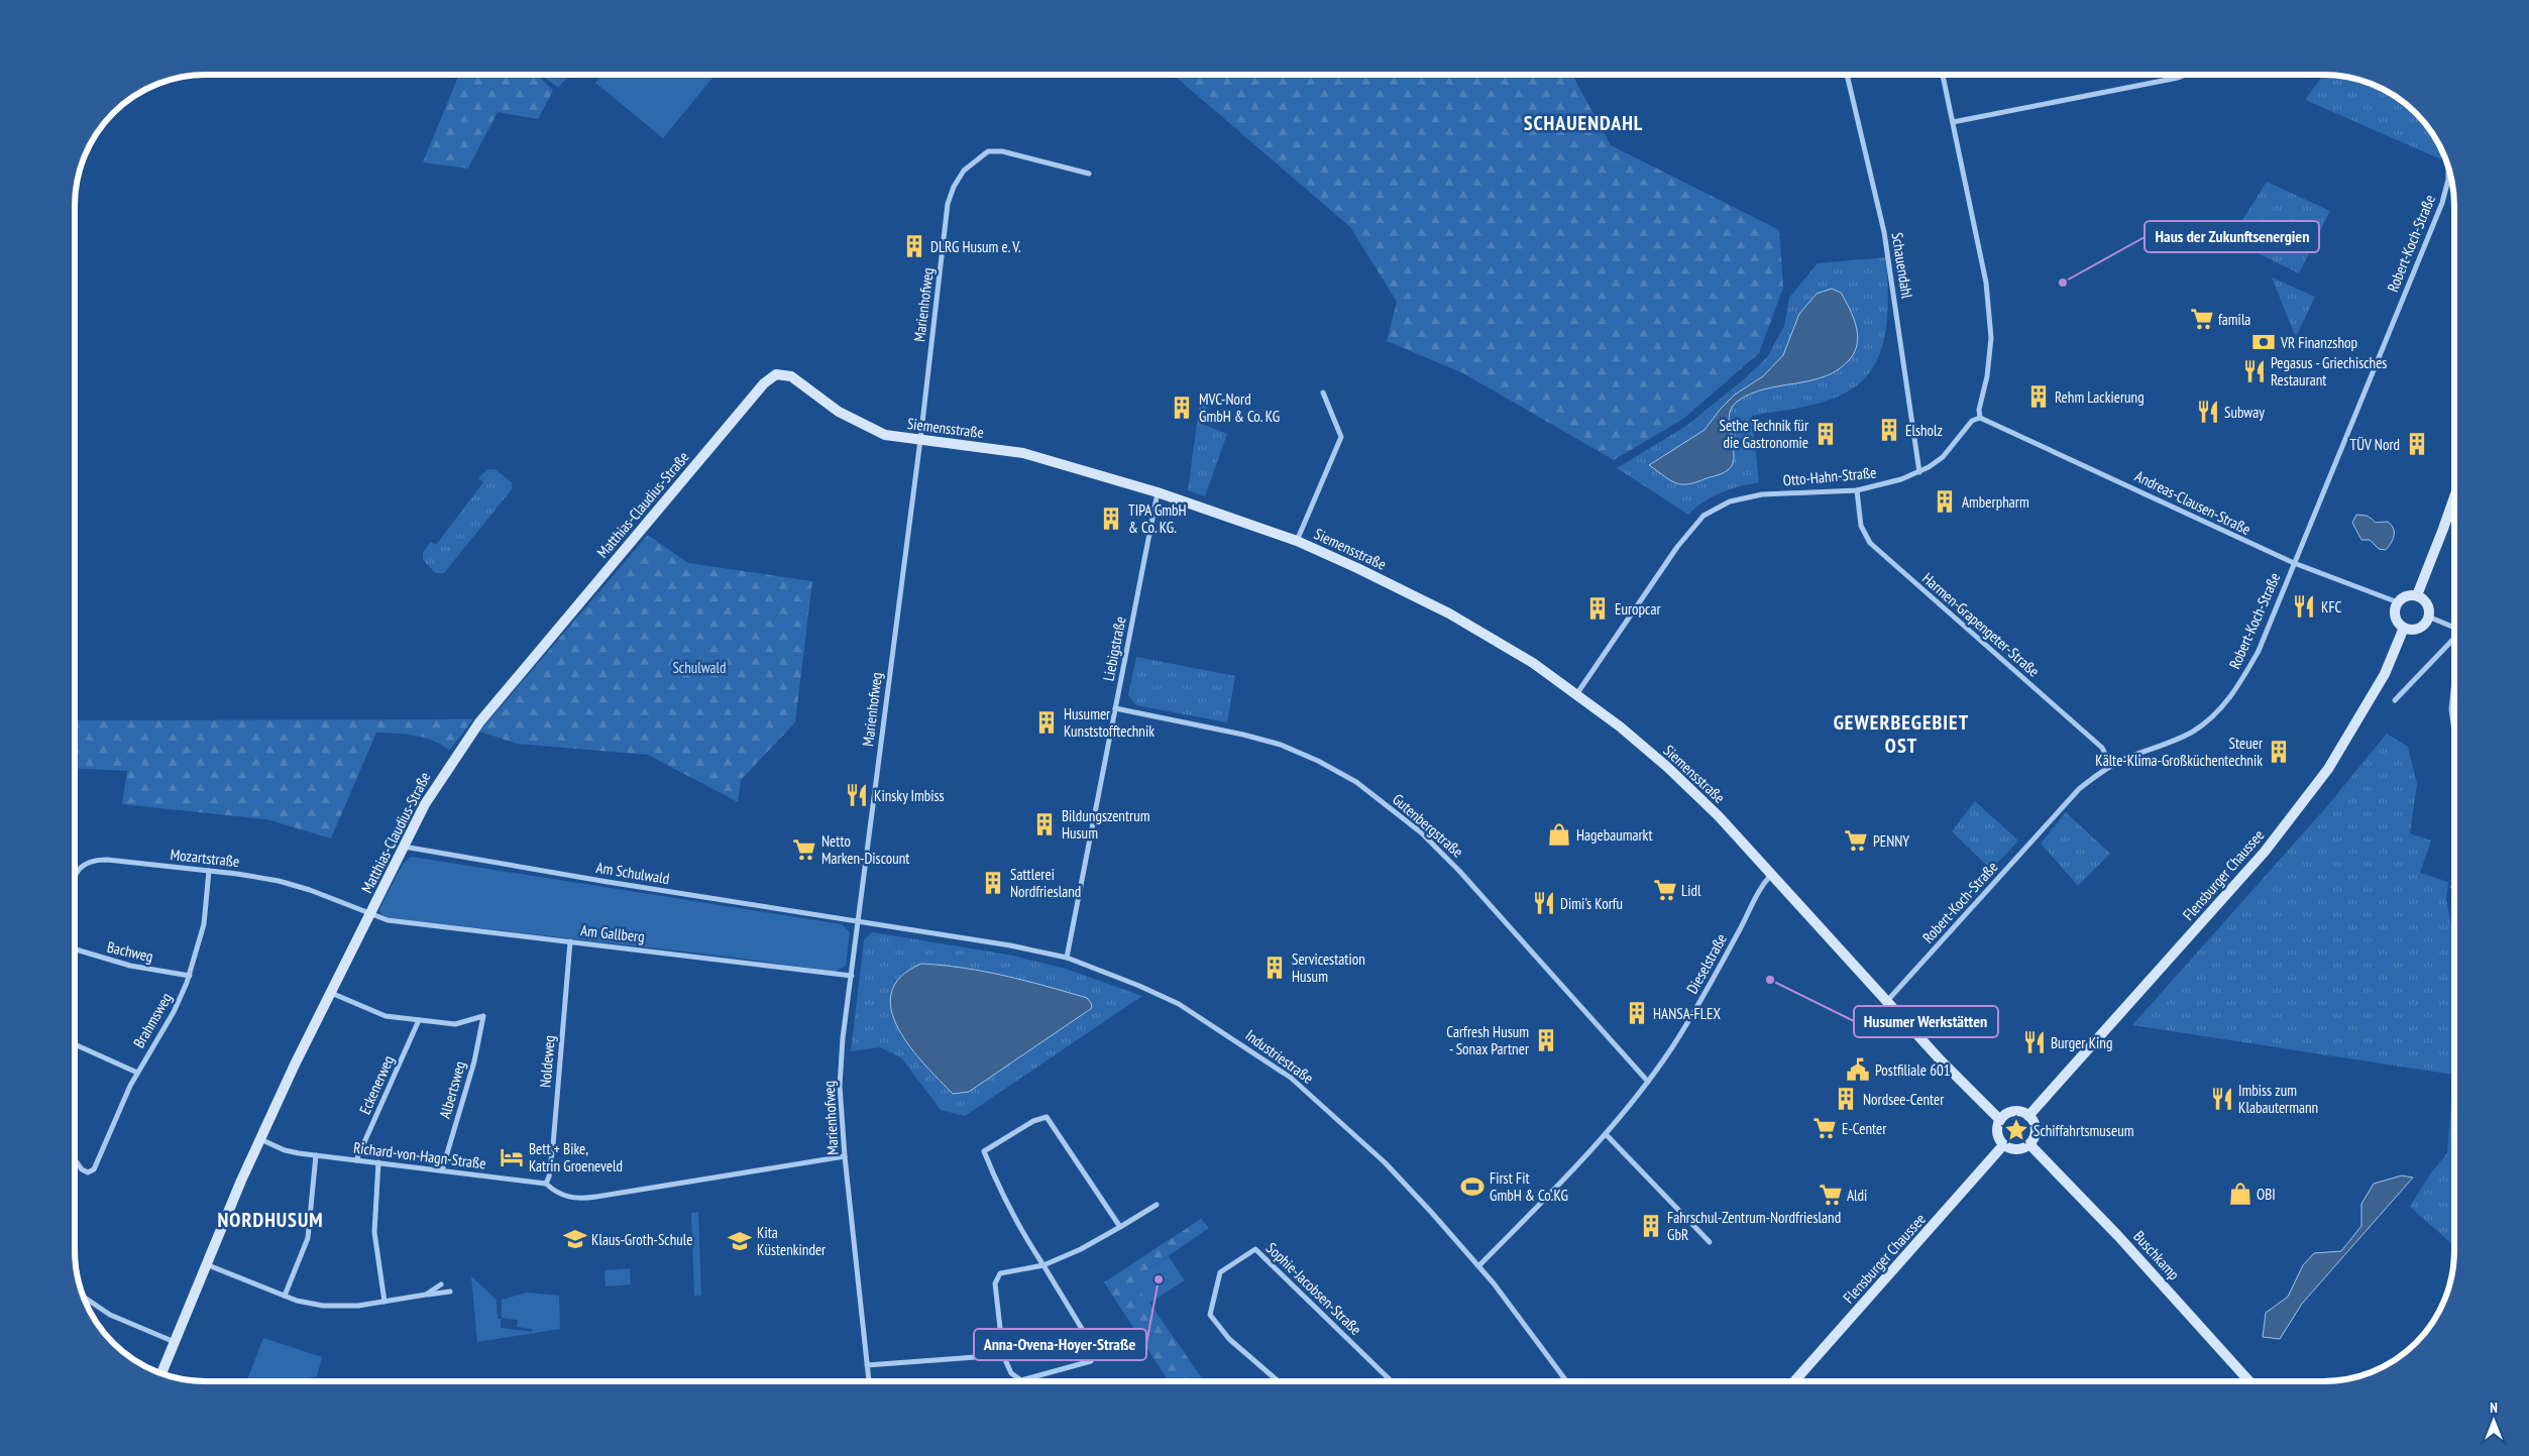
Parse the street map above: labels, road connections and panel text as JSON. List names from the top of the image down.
{
  "streets": {
    "street": [
      "Robert-Koch-Straße",
      "Schauendahl",
      "Marienhofweg",
      "Siemensstraße",
      "Otto-Hahn-Straße",
      "Andreas-Clausen-Straße",
      "Matthias-Claudius-Straße",
      "Harmen-Grapengeter-Straße",
      "Liebigstraße",
      "Gutenbergstraße",
      "Mozartstraße",
      "Am Schulwald",
      "Flensburger Chaussee",
      "Am Gallberg",
      "Bachweg",
      "Dieselstraße",
      "Brahmsweg",
      "Industriestraße",
      "Noldeweg",
      "Eckenerweg",
      "Albertsweg",
      "Richard-von-Hagn-Straße",
      "Buschkamp",
      "Sophie-Jacobsen-Straße"
    ]
  },
  "crossings": [
    ["Robert-Koch-Straße", "Siemensstraße"],
    ["Robert-Koch-Straße", "Andreas-Clausen-Straße"],
    ["Robert-Koch-Straße", "Harmen-Grapengeter-Straße"],
    ["Schauendahl", "Otto-Hahn-Straße"],
    ["Marienhofweg", "Siemensstraße"],
    ["Marienhofweg", "Am Schulwald"],
    ["Marienhofweg", "Am Gallberg"],
    ["Marienhofweg", "Industriestraße"],
    ["Marienhofweg", "Richard-von-Hagn-Straße"],
    ["Siemensstraße", "Otto-Hahn-Straße"],
    ["Siemensstraße", "Matthias-Claudius-Straße"],
    ["Siemensstraße", "Liebigstraße"],
    ["Siemensstraße", "Flensburger Chaussee"],
    ["Siemensstraße", "Dieselstraße"],
    ["Siemensstraße", "Buschkamp"],
    ["Otto-Hahn-Straße", "Andreas-Clausen-Straße"],
    ["Otto-Hahn-Straße", "Harmen-Grapengeter-Straße"],
    ["Andreas-Clausen-Straße", "Flensburger Chaussee"],
    ["Matthias-Claudius-Straße", "Mozartstraße"],
    ["Matthias-Claudius-Straße", "Am Schulwald"],
    ["Matthias-Claudius-Straße", "Am Gallberg"],
    ["Matthias-Claudius-Straße", "Richard-von-Hagn-Straße"],
    ["Liebigstraße", "Gutenbergstraße"],
    ["Liebigstraße", "Industriestraße"],
    ["Gutenbergstraße", "Dieselstraße"],
    ["Mozartstraße", "Am Gallberg"],
    ["Mozartstraße", "Brahmsweg"],
    ["Am Schulwald", "Industriestraße"],
    ["Flensburger Chaussee", "Buschkamp"],
    ["Am Gallberg", "Noldeweg"],
    ["Bachweg", "Brahmsweg"],
    ["Dieselstraße", "Industriestraße"],
    ["Noldeweg", "Richard-von-Hagn-Straße"],
    ["Eckenerweg", "Albertsweg"],
    ["Eckenerweg", "Richard-von-Hagn-Straße"],
    ["Albertsweg", "Richard-von-Hagn-Straße"]
  ],
  "districts": ["SCHAUENDAHL", "GEWERBEGEBIET OST", "NORDHUSUM"],
  "parks": ["Schulwald"],
  "places": {
    "building": [
      "DLRG Husum e. V.",
      "Rehm Lackierung",
      "MVC-Nord GmbH & Co. KG",
      "Elsholz",
      "Sethe Technik für die Gastronomie",
      "TÜV Nord",
      "Amberpharm",
      "TIPA GmbH & Co. KG.",
      "Europcar",
      "Husumer Kunststofftechnik",
      "Steuer Kälte-Klima-Großküchentechnik",
      "Bildungszentrum Husum",
      "Sattlerei Nordfriesland",
      "Servicestation Husum",
      "HANSA-FLEX",
      "Carfresh Husum - Sonax Partner",
      "Nordsee-Center",
      "Fahrschul-Zentrum-Nordfriesland GbR"
    ],
    "other": ["Haus der Zukunftsenergien", "Husumer Werkstätten", "Anna-Ovena-Hoyer-Straße"],
    "supermarket": [
      "famila",
      "PENNY",
      "Netto Marken-Discount",
      "Lidl",
      "E-Center",
      "Aldi"
    ],
    "bank": ["VR Finanzshop"],
    "restaurant": [
      "Pegasus - Griechisches Restaurant",
      "Subway",
      "KFC",
      "Kinsky Imbiss",
      "Dimi's Korfu",
      "Burger King",
      "Imbiss zum Klabautermann"
    ],
    "shop": ["Hagebaumarkt", "OBI"],
    "public building": ["Postfiliale 601"],
    "place": ["Schiffahrtsmuseum"],
    "hotel": ["Bett + Bike, Katrin Groeneveld"],
    "sports": ["First Fit GmbH & Co.KG"],
    "school or university": ["Klaus-Groth-Schule", "Kita Küstenkinder"]
  },
  "north": "top"
}
